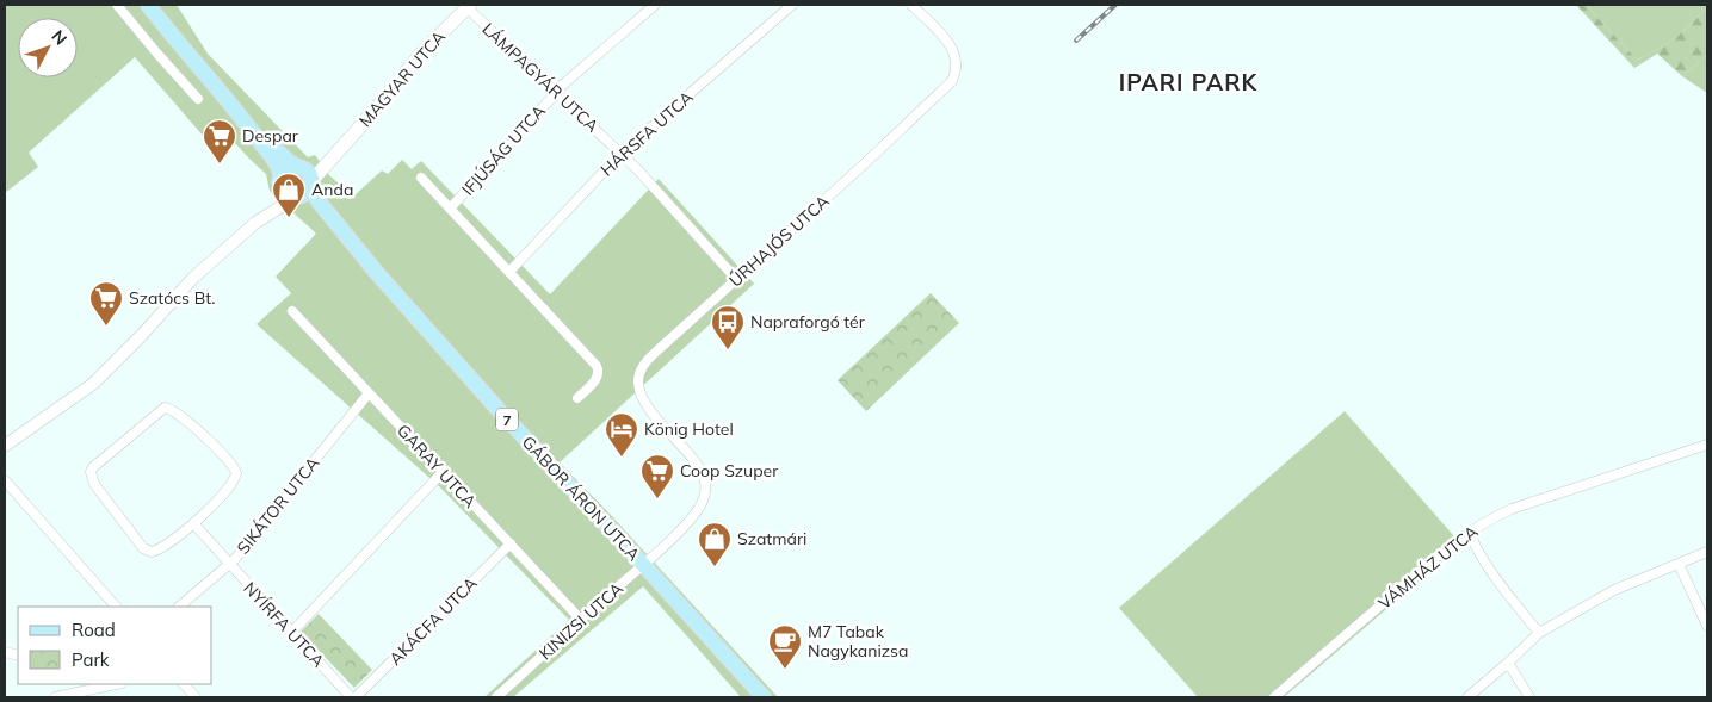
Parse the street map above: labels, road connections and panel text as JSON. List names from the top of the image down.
{
  "streets": {
    "main road": ["MAGYAR UTCA", "7", "GÁBOR ÁRON UTCA"],
    "street": [
      "LÁMPAGYÁR UTCA",
      "HÁRSFA UTCA",
      "IFJÚSÁG UTCA",
      "ŰRHAJÓS UTCA",
      "GARAY UTCA",
      "SIKÁTOR UTCA",
      "VÁMHÁZ UTCA",
      "AKÁCFA UTCA",
      "KINIZSI UTCA",
      "NYÍRFA UTCA"
    ]
  },
  "crossings": [
    ["LÁMPAGYÁR UTCA", "MAGYAR UTCA"],
    ["LÁMPAGYÁR UTCA", "HÁRSFA UTCA"],
    ["LÁMPAGYÁR UTCA", "IFJÚSÁG UTCA"],
    ["LÁMPAGYÁR UTCA", "ŰRHAJÓS UTCA"],
    ["MAGYAR UTCA", "7"],
    ["MAGYAR UTCA", "GÁBOR ÁRON UTCA"],
    ["ŰRHAJÓS UTCA", "KINIZSI UTCA"],
    ["7", "GÁBOR ÁRON UTCA"],
    ["GARAY UTCA", "SIKÁTOR UTCA"],
    ["GARAY UTCA", "AKÁCFA UTCA"],
    ["GARAY UTCA", "KINIZSI UTCA"],
    ["GÁBOR ÁRON UTCA", "KINIZSI UTCA"],
    ["SIKÁTOR UTCA", "NYÍRFA UTCA"],
    ["AKÁCFA UTCA", "NYÍRFA UTCA"]
  ],
  "districts": ["IPARI PARK"],
  "places": {
    "supermarket": ["Despar", "Szatócs Bt.", "Coop Szuper"],
    "shop": ["Anda", "Szatmári"],
    "bus stop": ["Napraforgó tér"],
    "hotel": ["König Hotel"],
    "cafe": ["M7 Tabak Nagykanizsa"]
  },
  "legend": ["Road", "Park"],
  "north": "top right"
}
